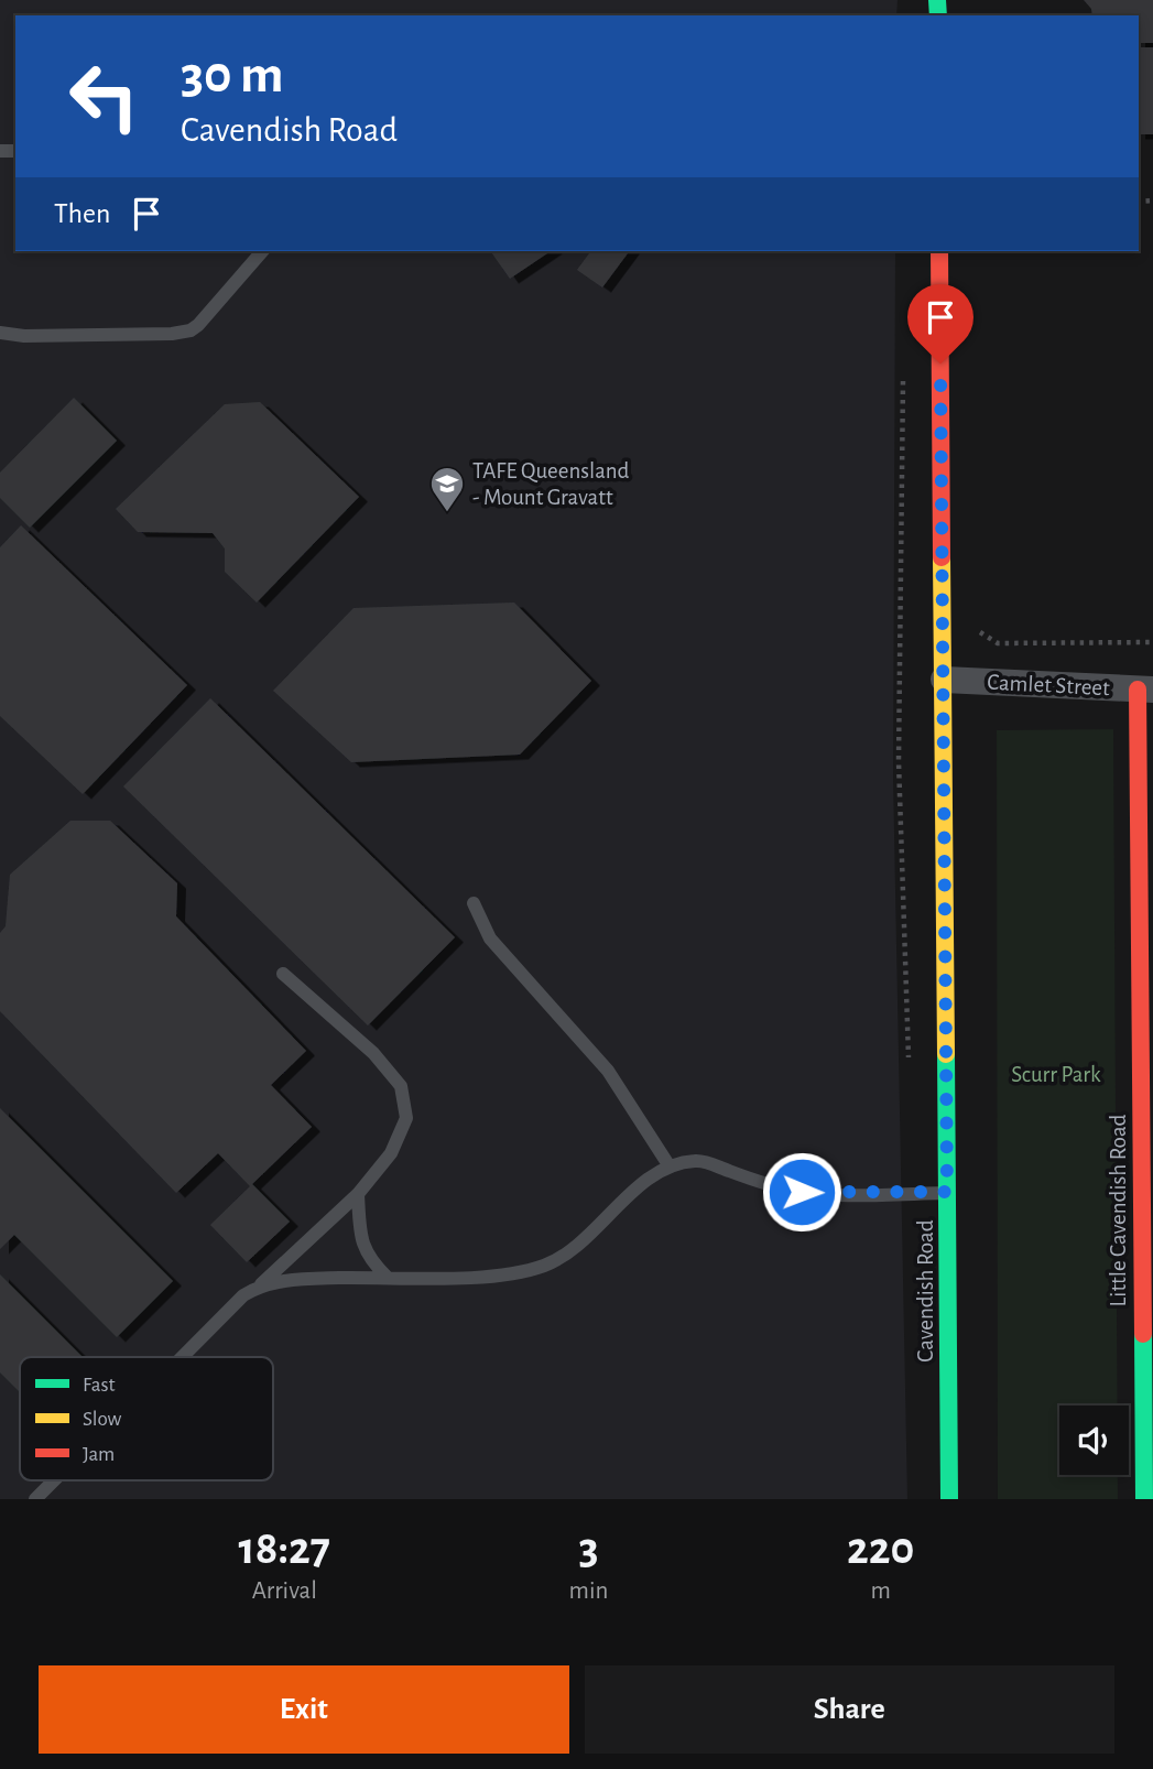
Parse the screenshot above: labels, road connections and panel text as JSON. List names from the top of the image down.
{
  "streets": {
    "main road": ["Little Cavendish Road", "Cavendish Road"],
    "street": ["Camlet Street"]
  },
  "crossings": [
    ["Camlet Street", "Little Cavendish Road"],
    ["Camlet Street", "Cavendish Road"]
  ],
  "parks": ["Scurr Park"],
  "places": {
    "school or university": ["TAFE Queensland - Mount Gravatt"]
  },
  "legend": ["Fast", "Slow", "Jam"],
  "page": {
    "turn": ["30 m", "Cavendish Road"],
    "then": "Then",
    "eta": [
      "18:27",
      "Arrival",
      "3",
      "min",
      "220",
      "m"
    ],
    "buttons": ["Exit", "Share"]
  }
}
